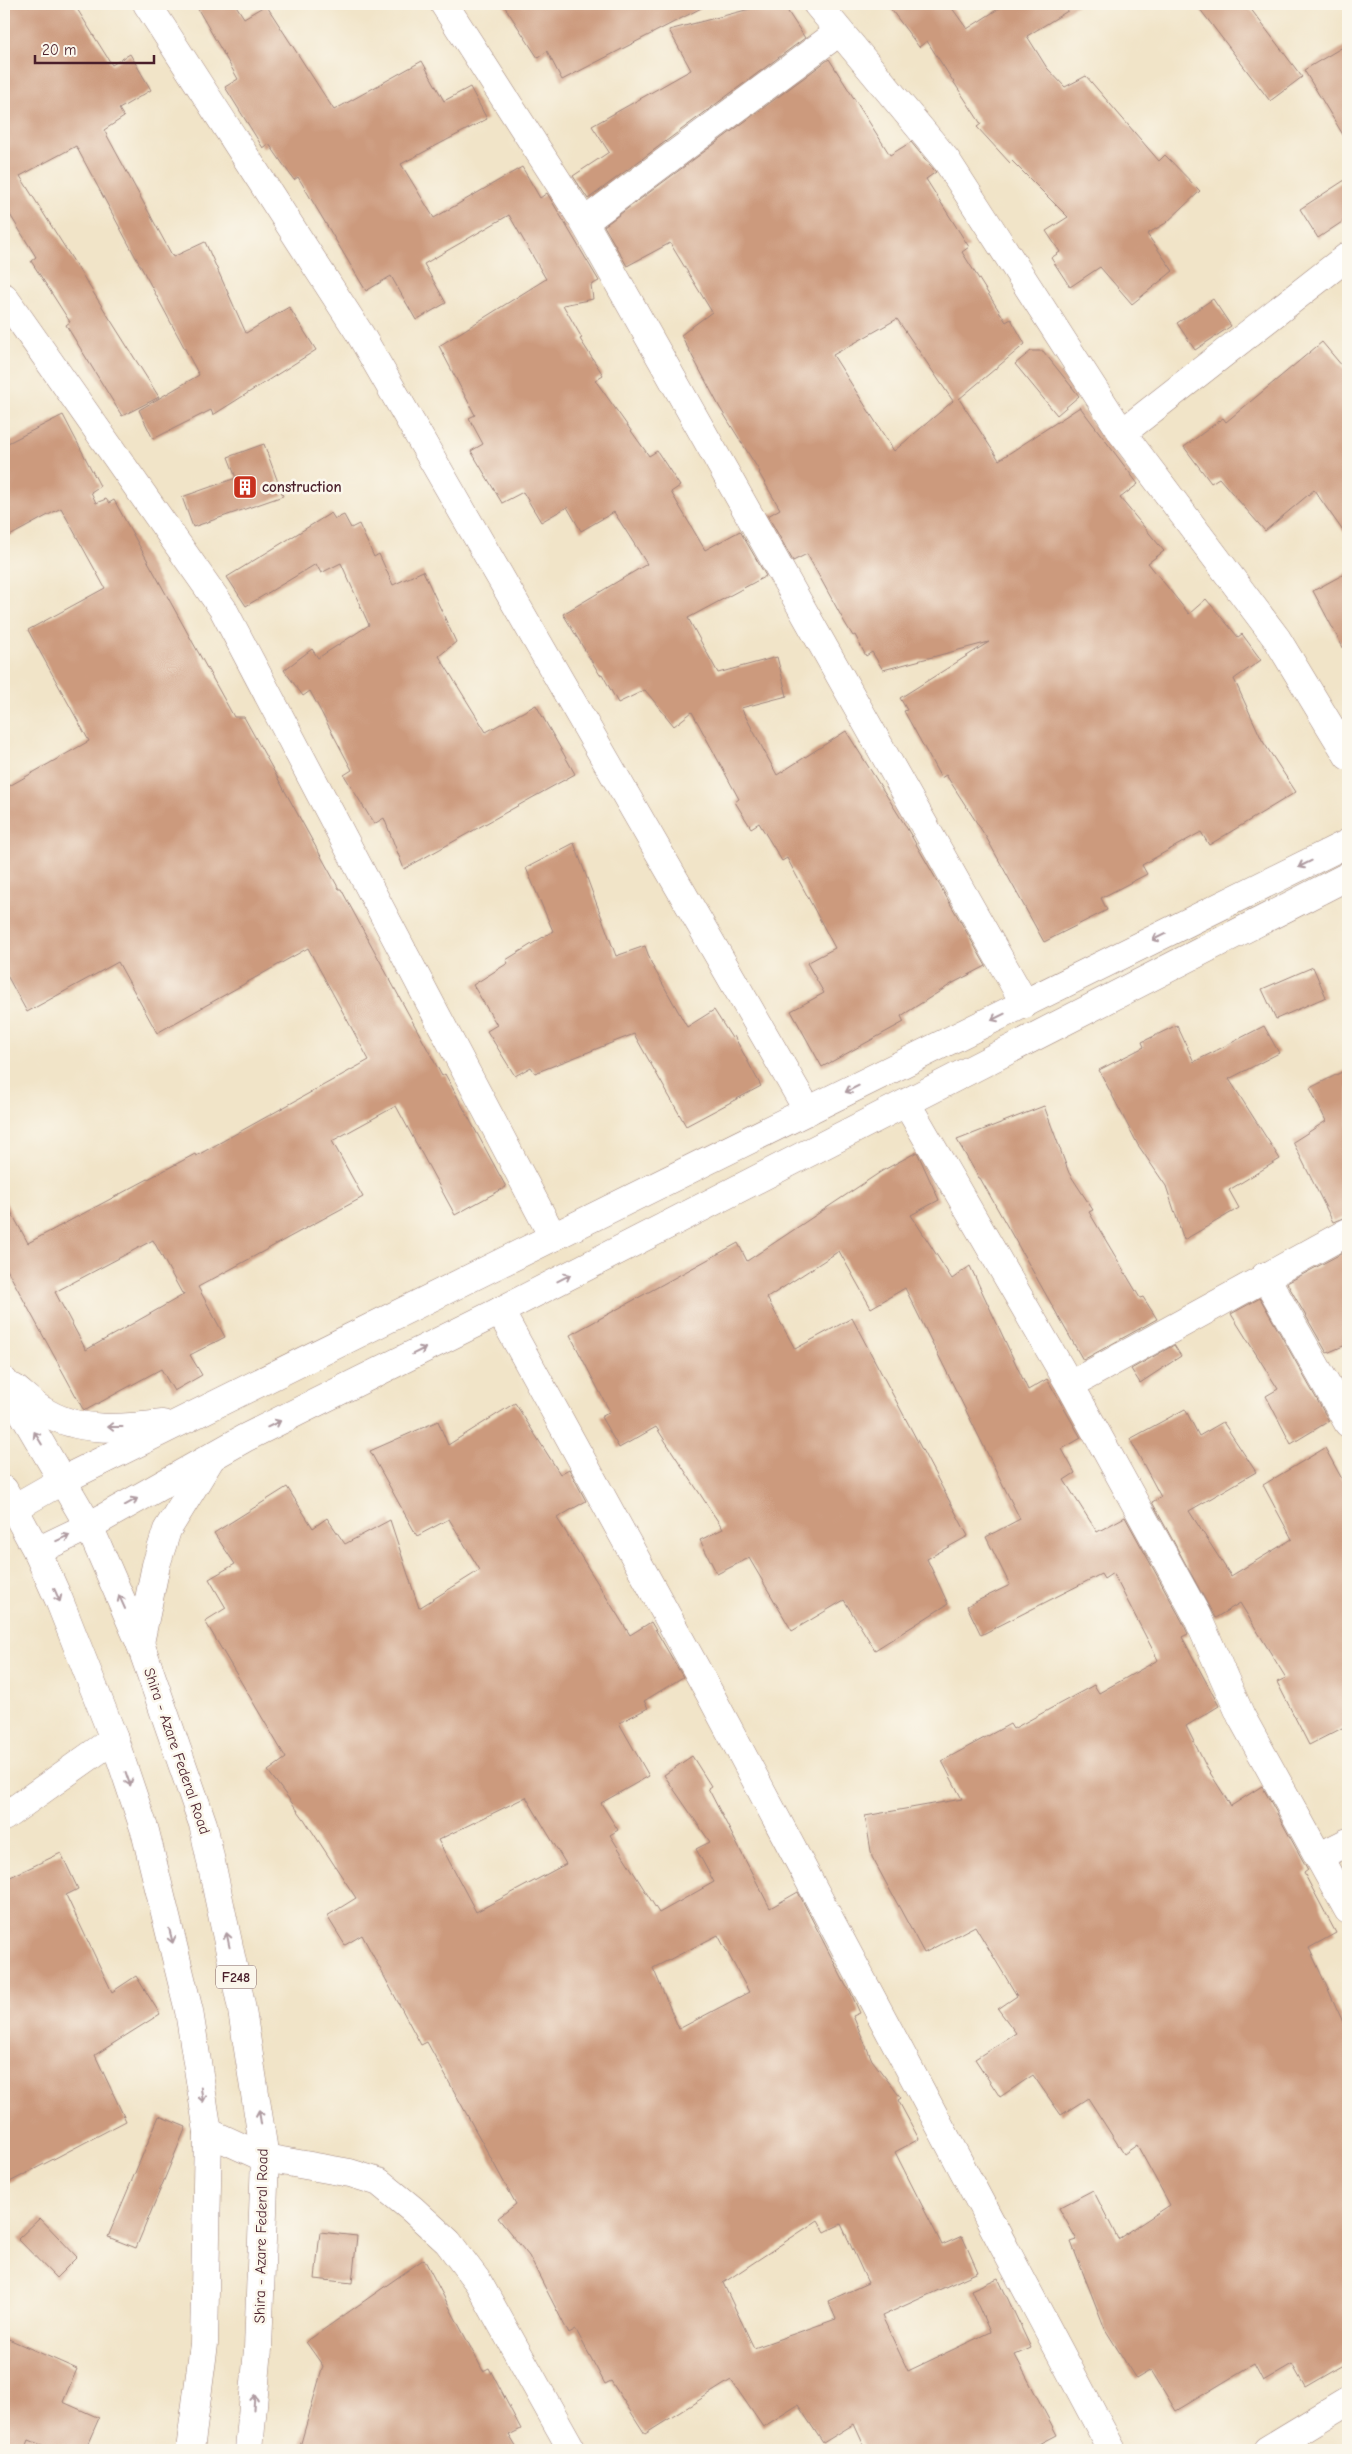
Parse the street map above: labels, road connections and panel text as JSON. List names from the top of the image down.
{
  "streets": {
    "street": ["Shira - Azare Federal Road", "F248"]
  },
  "places": {
    "building": ["construction"]
  },
  "scale_bar": "20 m"
}
